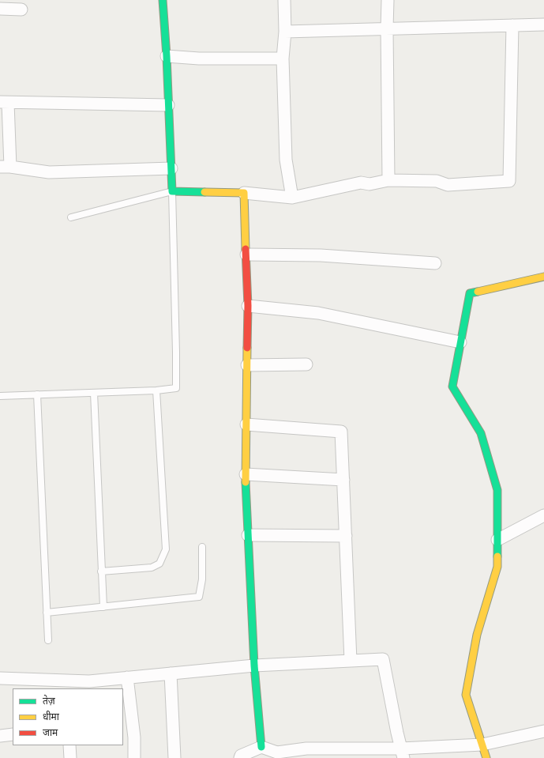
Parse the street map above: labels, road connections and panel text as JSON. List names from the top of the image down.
{
  "legend": ["तेज़", "धीमा", "जाम"]
}
